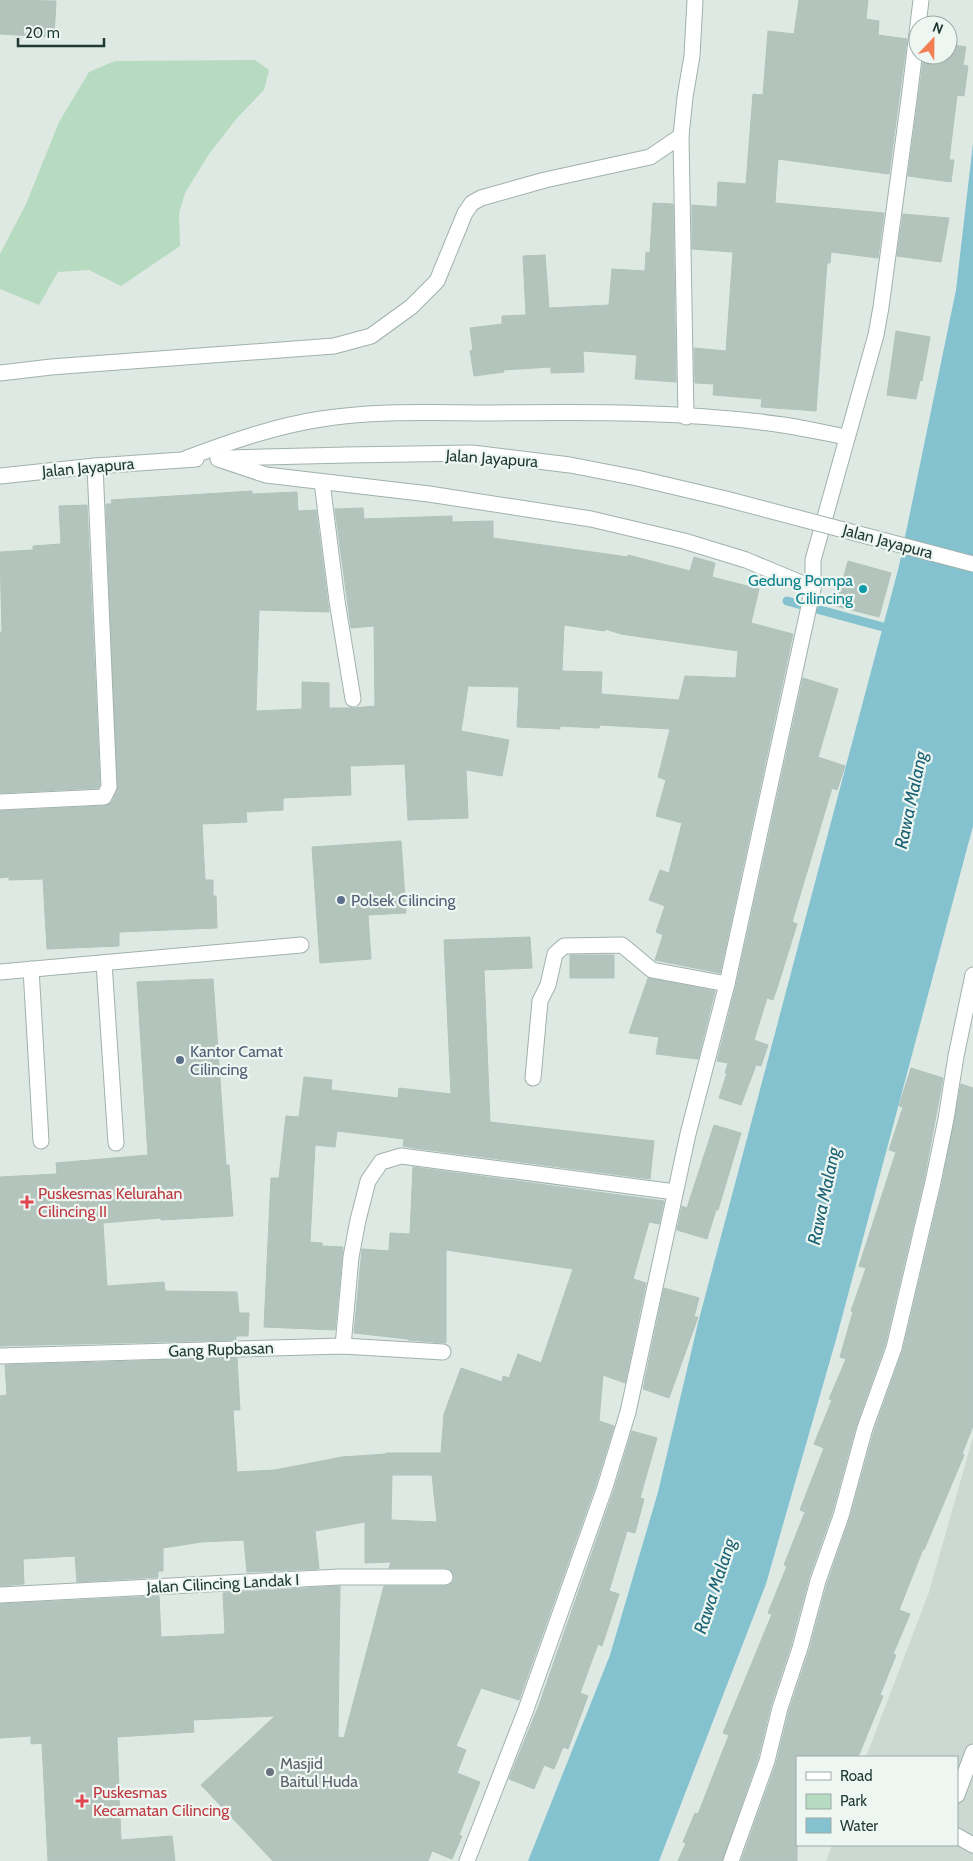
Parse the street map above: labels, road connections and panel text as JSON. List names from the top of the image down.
{
  "streets": {
    "street": ["Jalan Jayapura", "Gang Rupbasan", "Jalan Cilincing Landak I"]
  },
  "water": ["Rawa Malang"],
  "places": {
    "other": [
      "Gedung Pompa Cilincing",
      "Polsek Cilincing",
      "Kantor Camat Cilincing",
      "Masjid Baitul Huda"
    ],
    "health": ["Puskesmas Kelurahan Cilincing II", "Puskesmas Kecamatan Cilincing"]
  },
  "legend": ["Road", "Park", "Water"],
  "scale_bar": "20 m",
  "north": "top"
}
